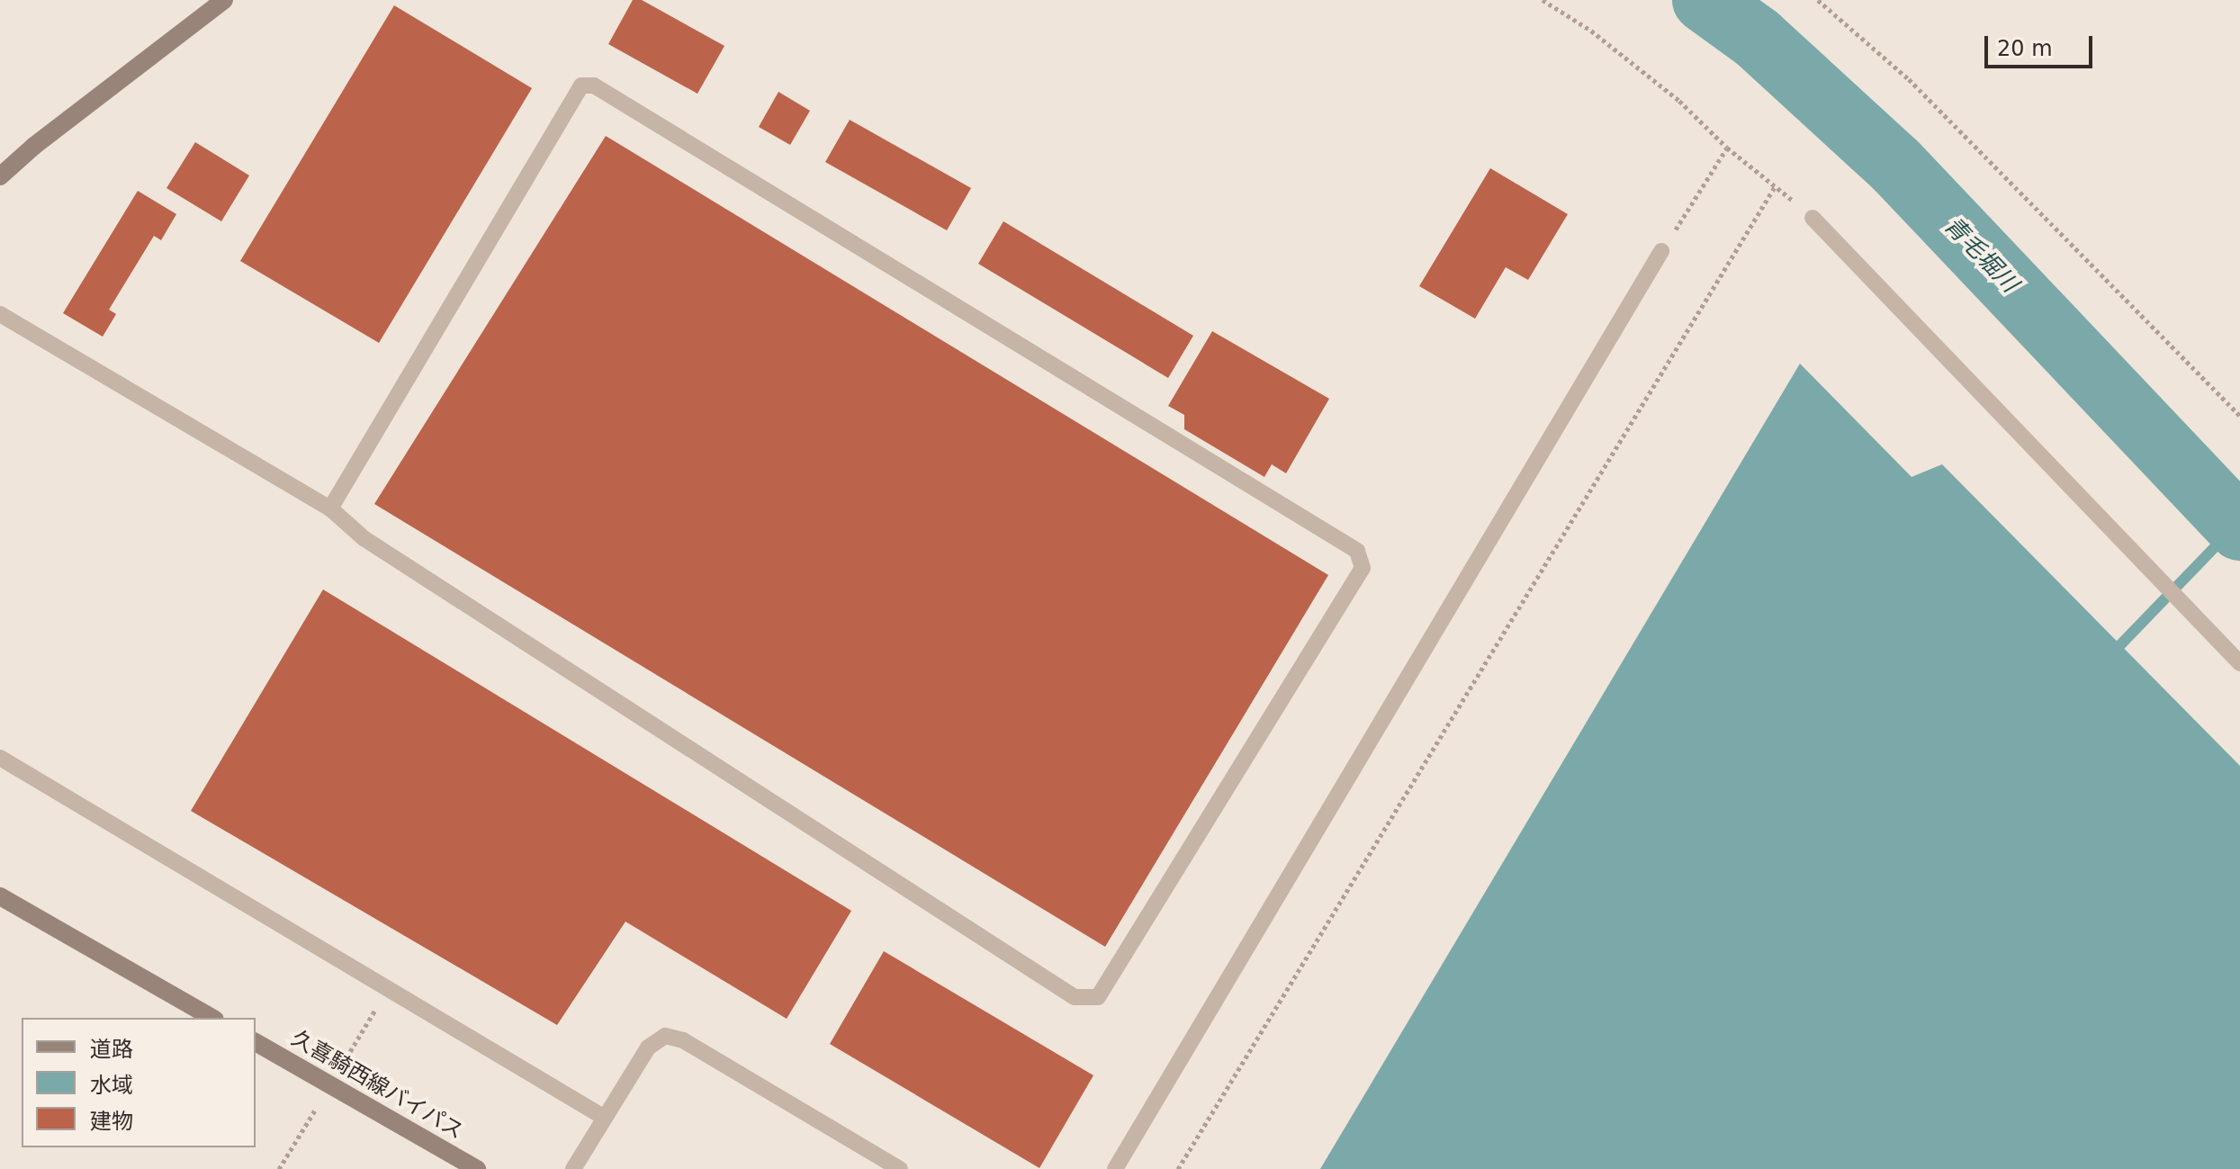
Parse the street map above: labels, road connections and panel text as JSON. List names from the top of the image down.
{
  "streets": {
    "main road": ["久喜騎西線バイパス"]
  },
  "water": ["青毛堀川"],
  "legend": ["道路", "水域", "建物"],
  "scale_bar": "20 m"
}
